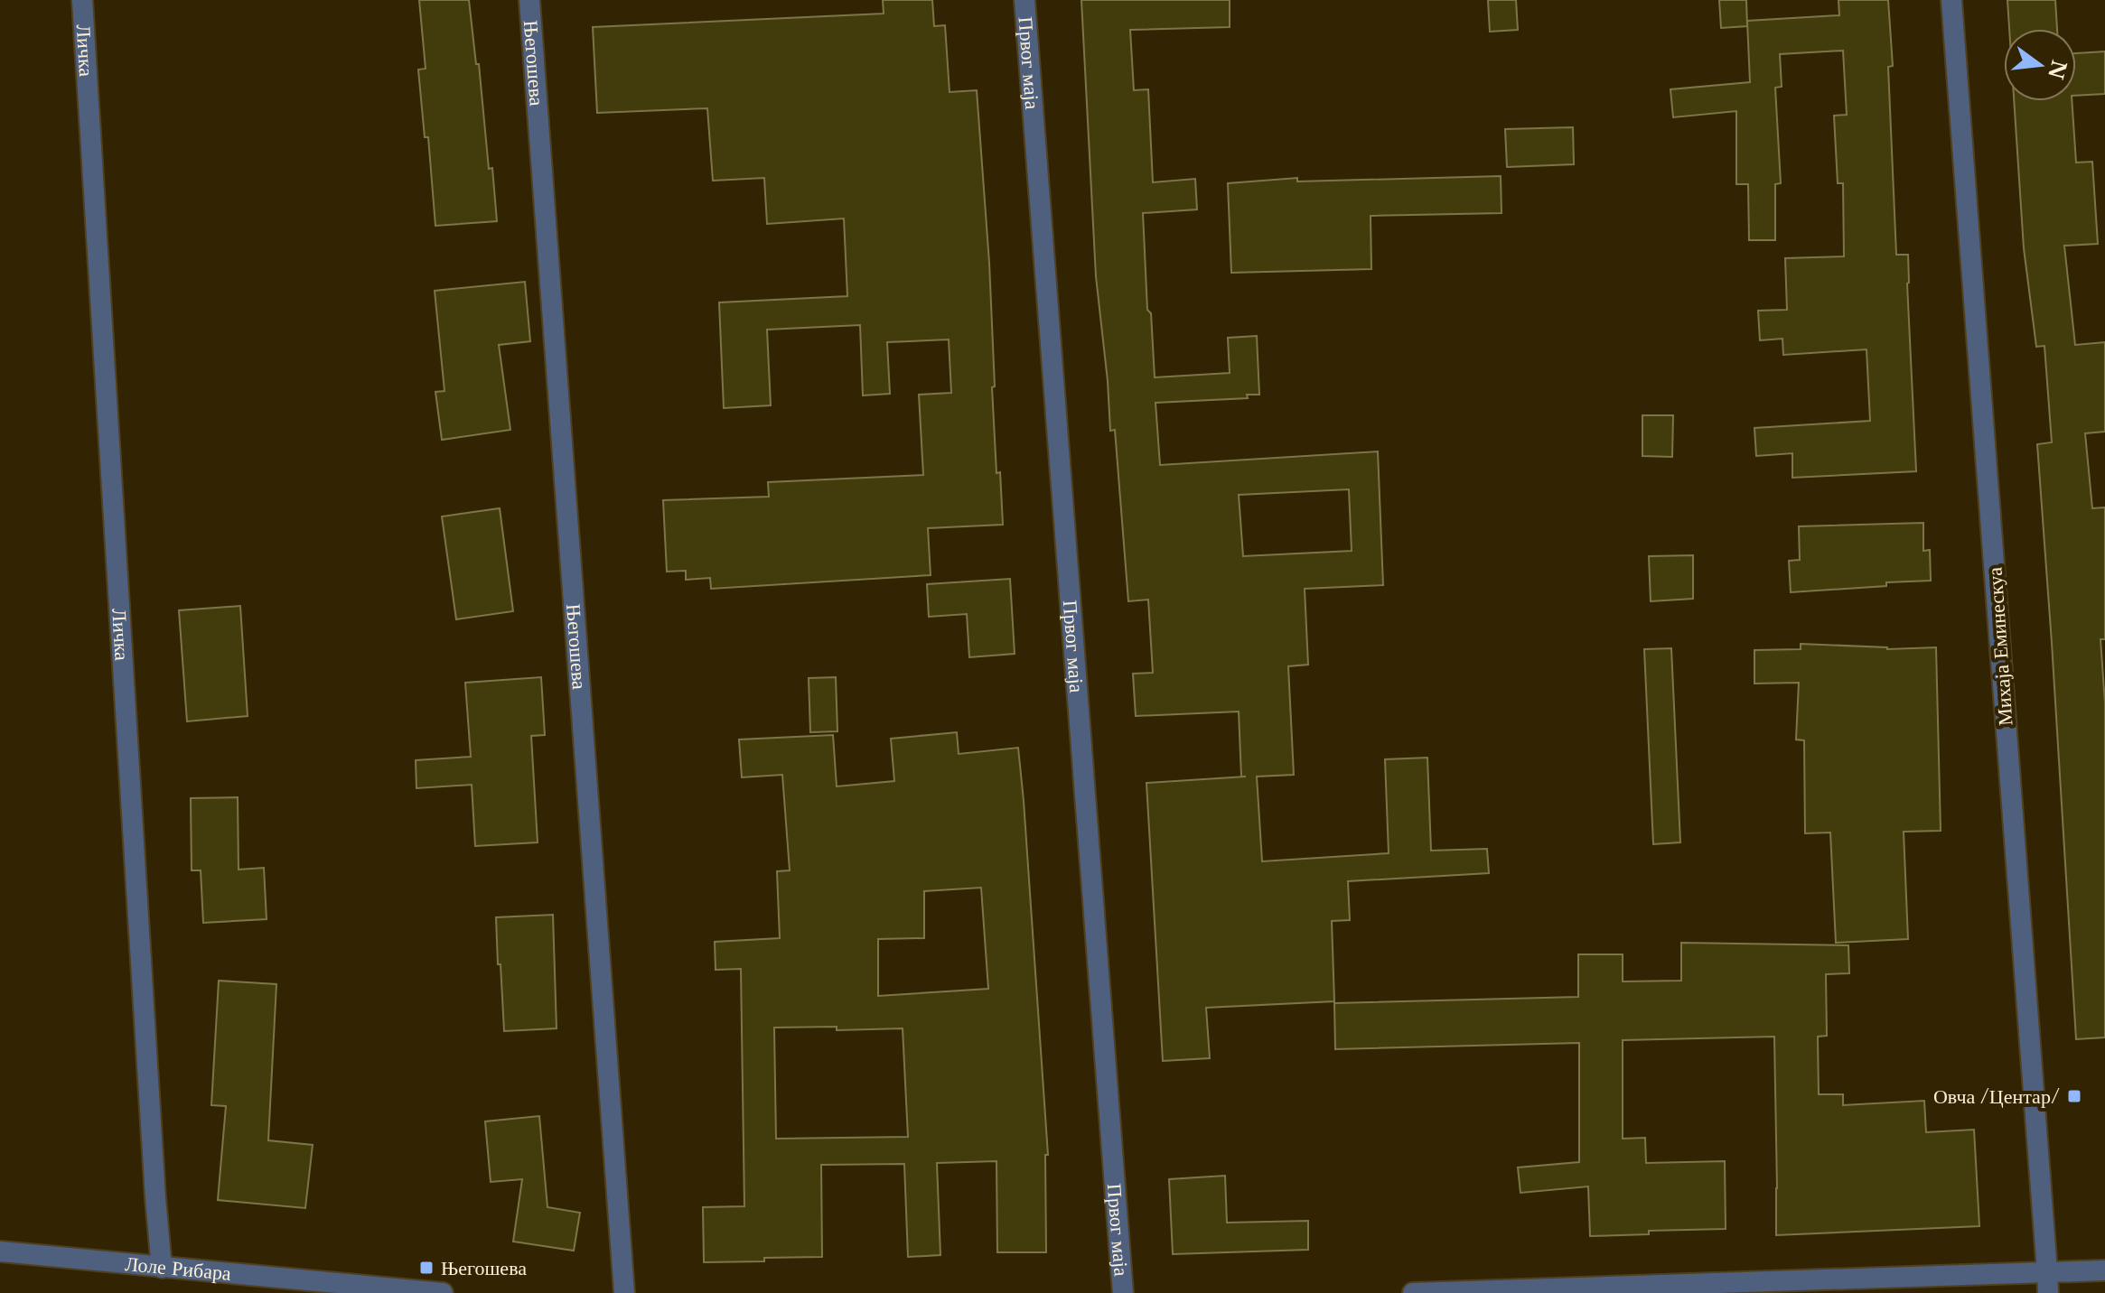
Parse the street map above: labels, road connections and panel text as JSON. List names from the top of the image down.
{
  "streets": {
    "street": [
      "Личка",
      "Његошева",
      "Првог маја",
      "Михаја Еминескуа",
      "Лоле Рибара"
    ]
  },
  "crossings": [
    ["Личка", "Лоле Рибара"]
  ],
  "places": {
    "transit": ["Овча /Центар/", "Његошева"]
  },
  "north": "right"
}
